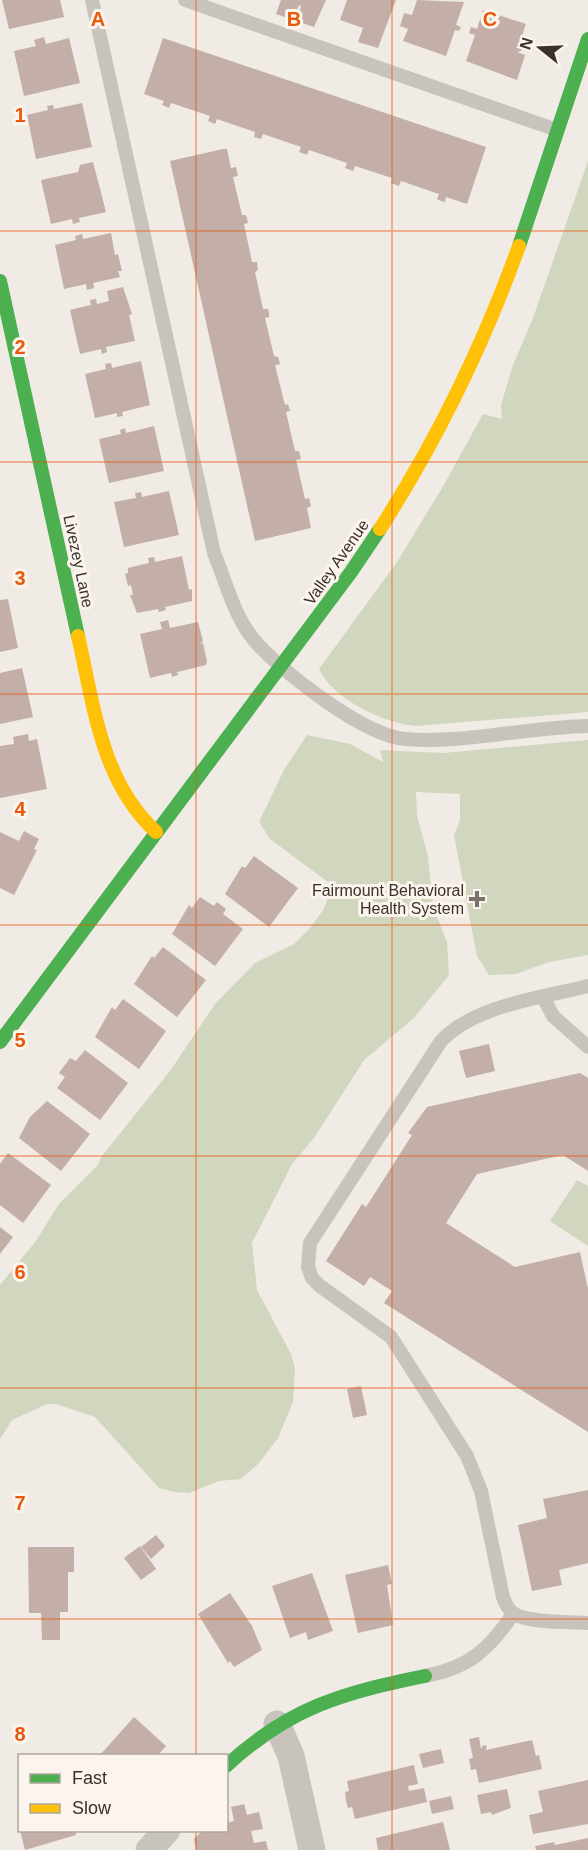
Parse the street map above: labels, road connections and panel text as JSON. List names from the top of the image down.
{
  "streets": {
    "street": ["Livezey Lane", "Valley Avenue"]
  },
  "crossings": [
    ["Livezey Lane", "Valley Avenue"]
  ],
  "places": {
    "health": ["Fairmount Behavioral Health System"]
  },
  "legend": ["Fast", "Slow"],
  "north": "left",
  "grid": {
    "columns": ["A", "B", "C"],
    "rows": [
      "1",
      "2",
      "3",
      "4",
      "5",
      "6",
      "7",
      "8"
    ]
  }
}
